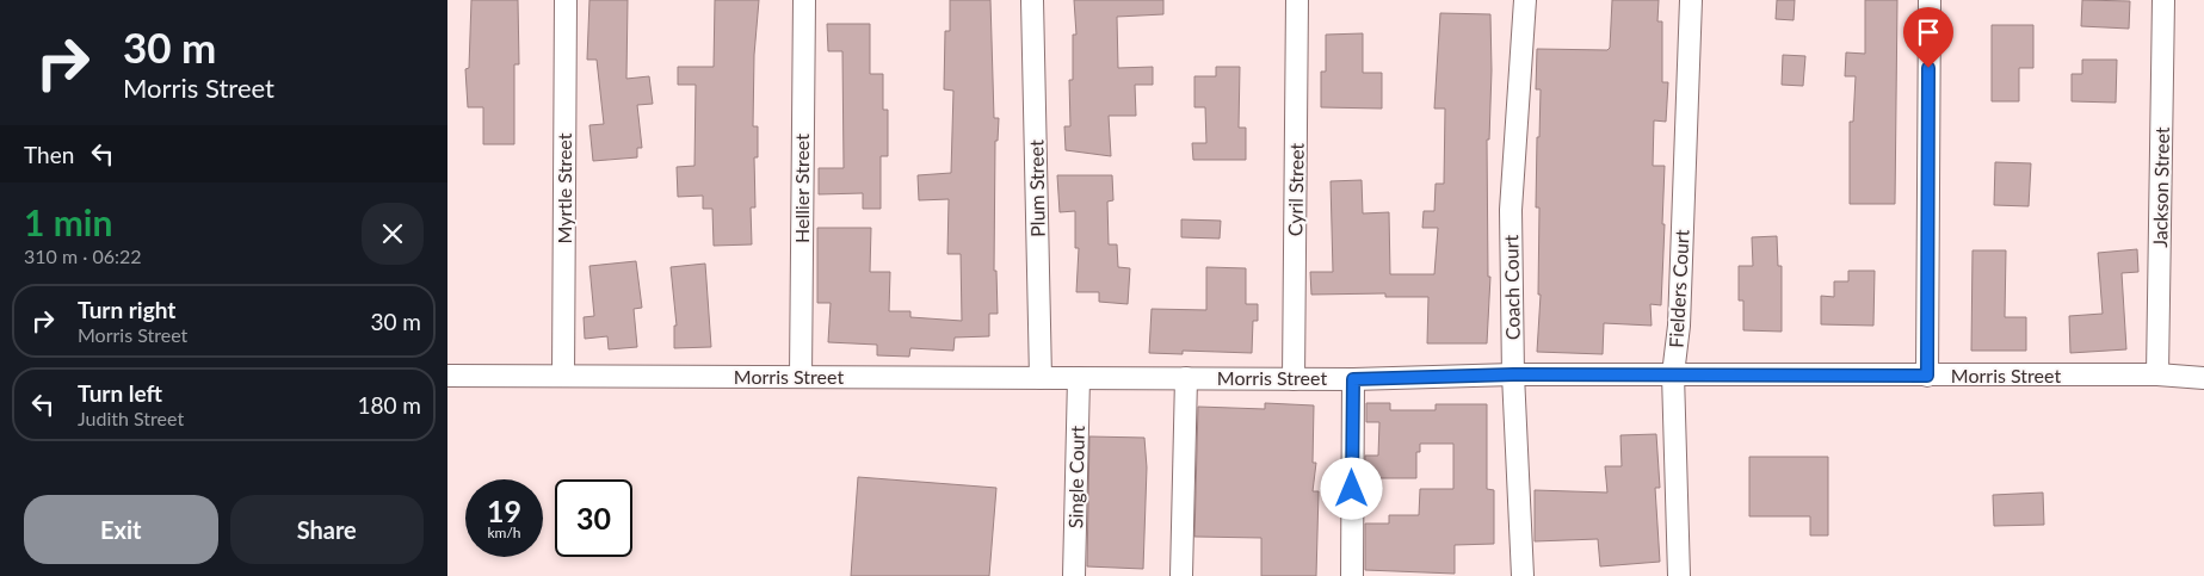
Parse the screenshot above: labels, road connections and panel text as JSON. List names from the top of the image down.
{
  "streets": {
    "street": [
      "Jackson Street",
      "Myrtle Street",
      "Hellier Street",
      "Plum Street",
      "Cyril Street",
      "Coach Court",
      "Fielders Court",
      "Morris Street",
      "Single Court"
    ]
  },
  "crossings": [
    ["Jackson Street", "Morris Street"],
    ["Myrtle Street", "Morris Street"],
    ["Hellier Street", "Morris Street"],
    ["Plum Street", "Morris Street"],
    ["Cyril Street", "Morris Street"],
    ["Coach Court", "Morris Street"],
    ["Fielders Court", "Morris Street"],
    ["Morris Street", "Single Court"]
  ],
  "page": {
    "turn": ["30 m", "Morris Street"],
    "then": "Then",
    "heading": ["1 min", "310 m · 06:22"],
    "list": [
      {
        "name": "Turn right",
        "note": "Morris Street",
        "value": "30 m"
      },
      {
        "name": "Turn left",
        "note": "Judith Street",
        "value": "180 m"
      }
    ],
    "speed": "19 km/h",
    "limit": "30",
    "buttons": ["Exit", "Share"]
  }
}
